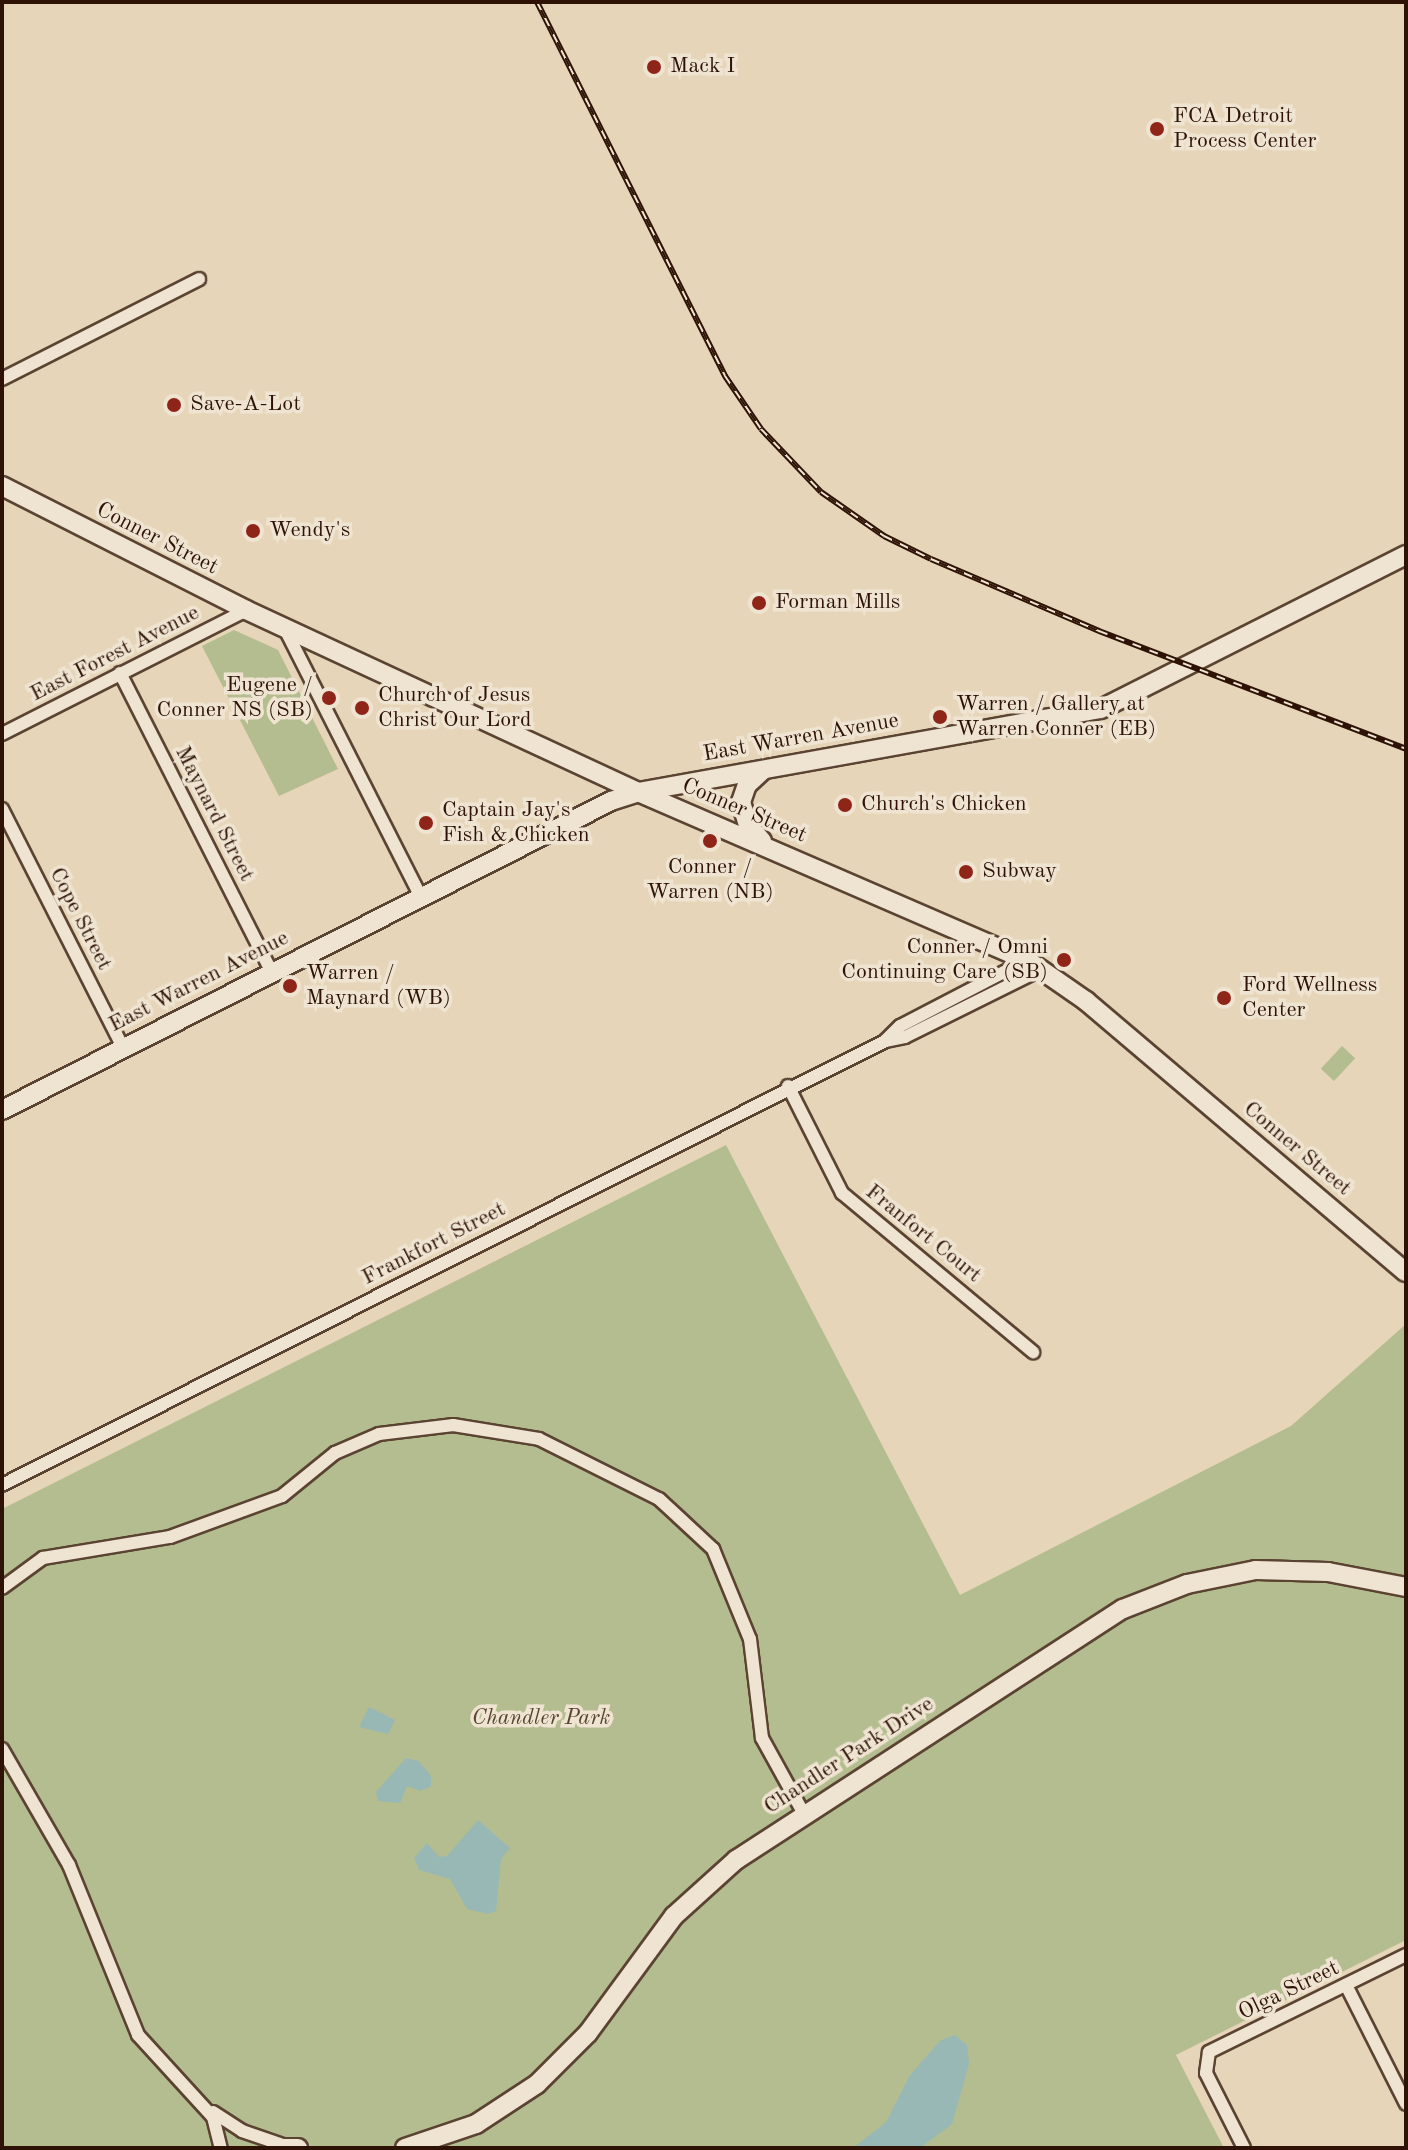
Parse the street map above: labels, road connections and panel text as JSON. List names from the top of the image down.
{
  "streets": {
    "main road": ["Conner Street", "East Warren Avenue", "Chandler Park Drive"],
    "street": [
      "East Forest Avenue",
      "Maynard Street",
      "Cope Street",
      "Franfort Court",
      "Frankfort Street",
      "Olga Street"
    ]
  },
  "crossings": [
    ["Conner Street", "East Forest Avenue"],
    ["Conner Street", "East Warren Avenue"],
    ["Conner Street", "Frankfort Street"],
    ["East Forest Avenue", "Maynard Street"],
    ["East Warren Avenue", "Maynard Street"],
    ["East Warren Avenue", "Cope Street"],
    ["Franfort Court", "Frankfort Street"]
  ],
  "parks": ["Chandler Park"],
  "places": [
    "Mack I",
    "FCA Detroit Process Center",
    "Save-A-Lot",
    "Wendy's",
    "Forman Mills",
    "Eugene / Conner NS (SB)",
    "Church of Jesus Christ Our Lord",
    "Warren / Gallery at Warren Conner (EB)",
    "Church's Chicken",
    "Captain Jay's Fish & Chicken",
    "Conner / Warren (NB)",
    "Subway",
    "Conner / Omni Continuing Care (SB)",
    "Warren / Maynard (WB)",
    "Ford Wellness Center"
  ]
}
